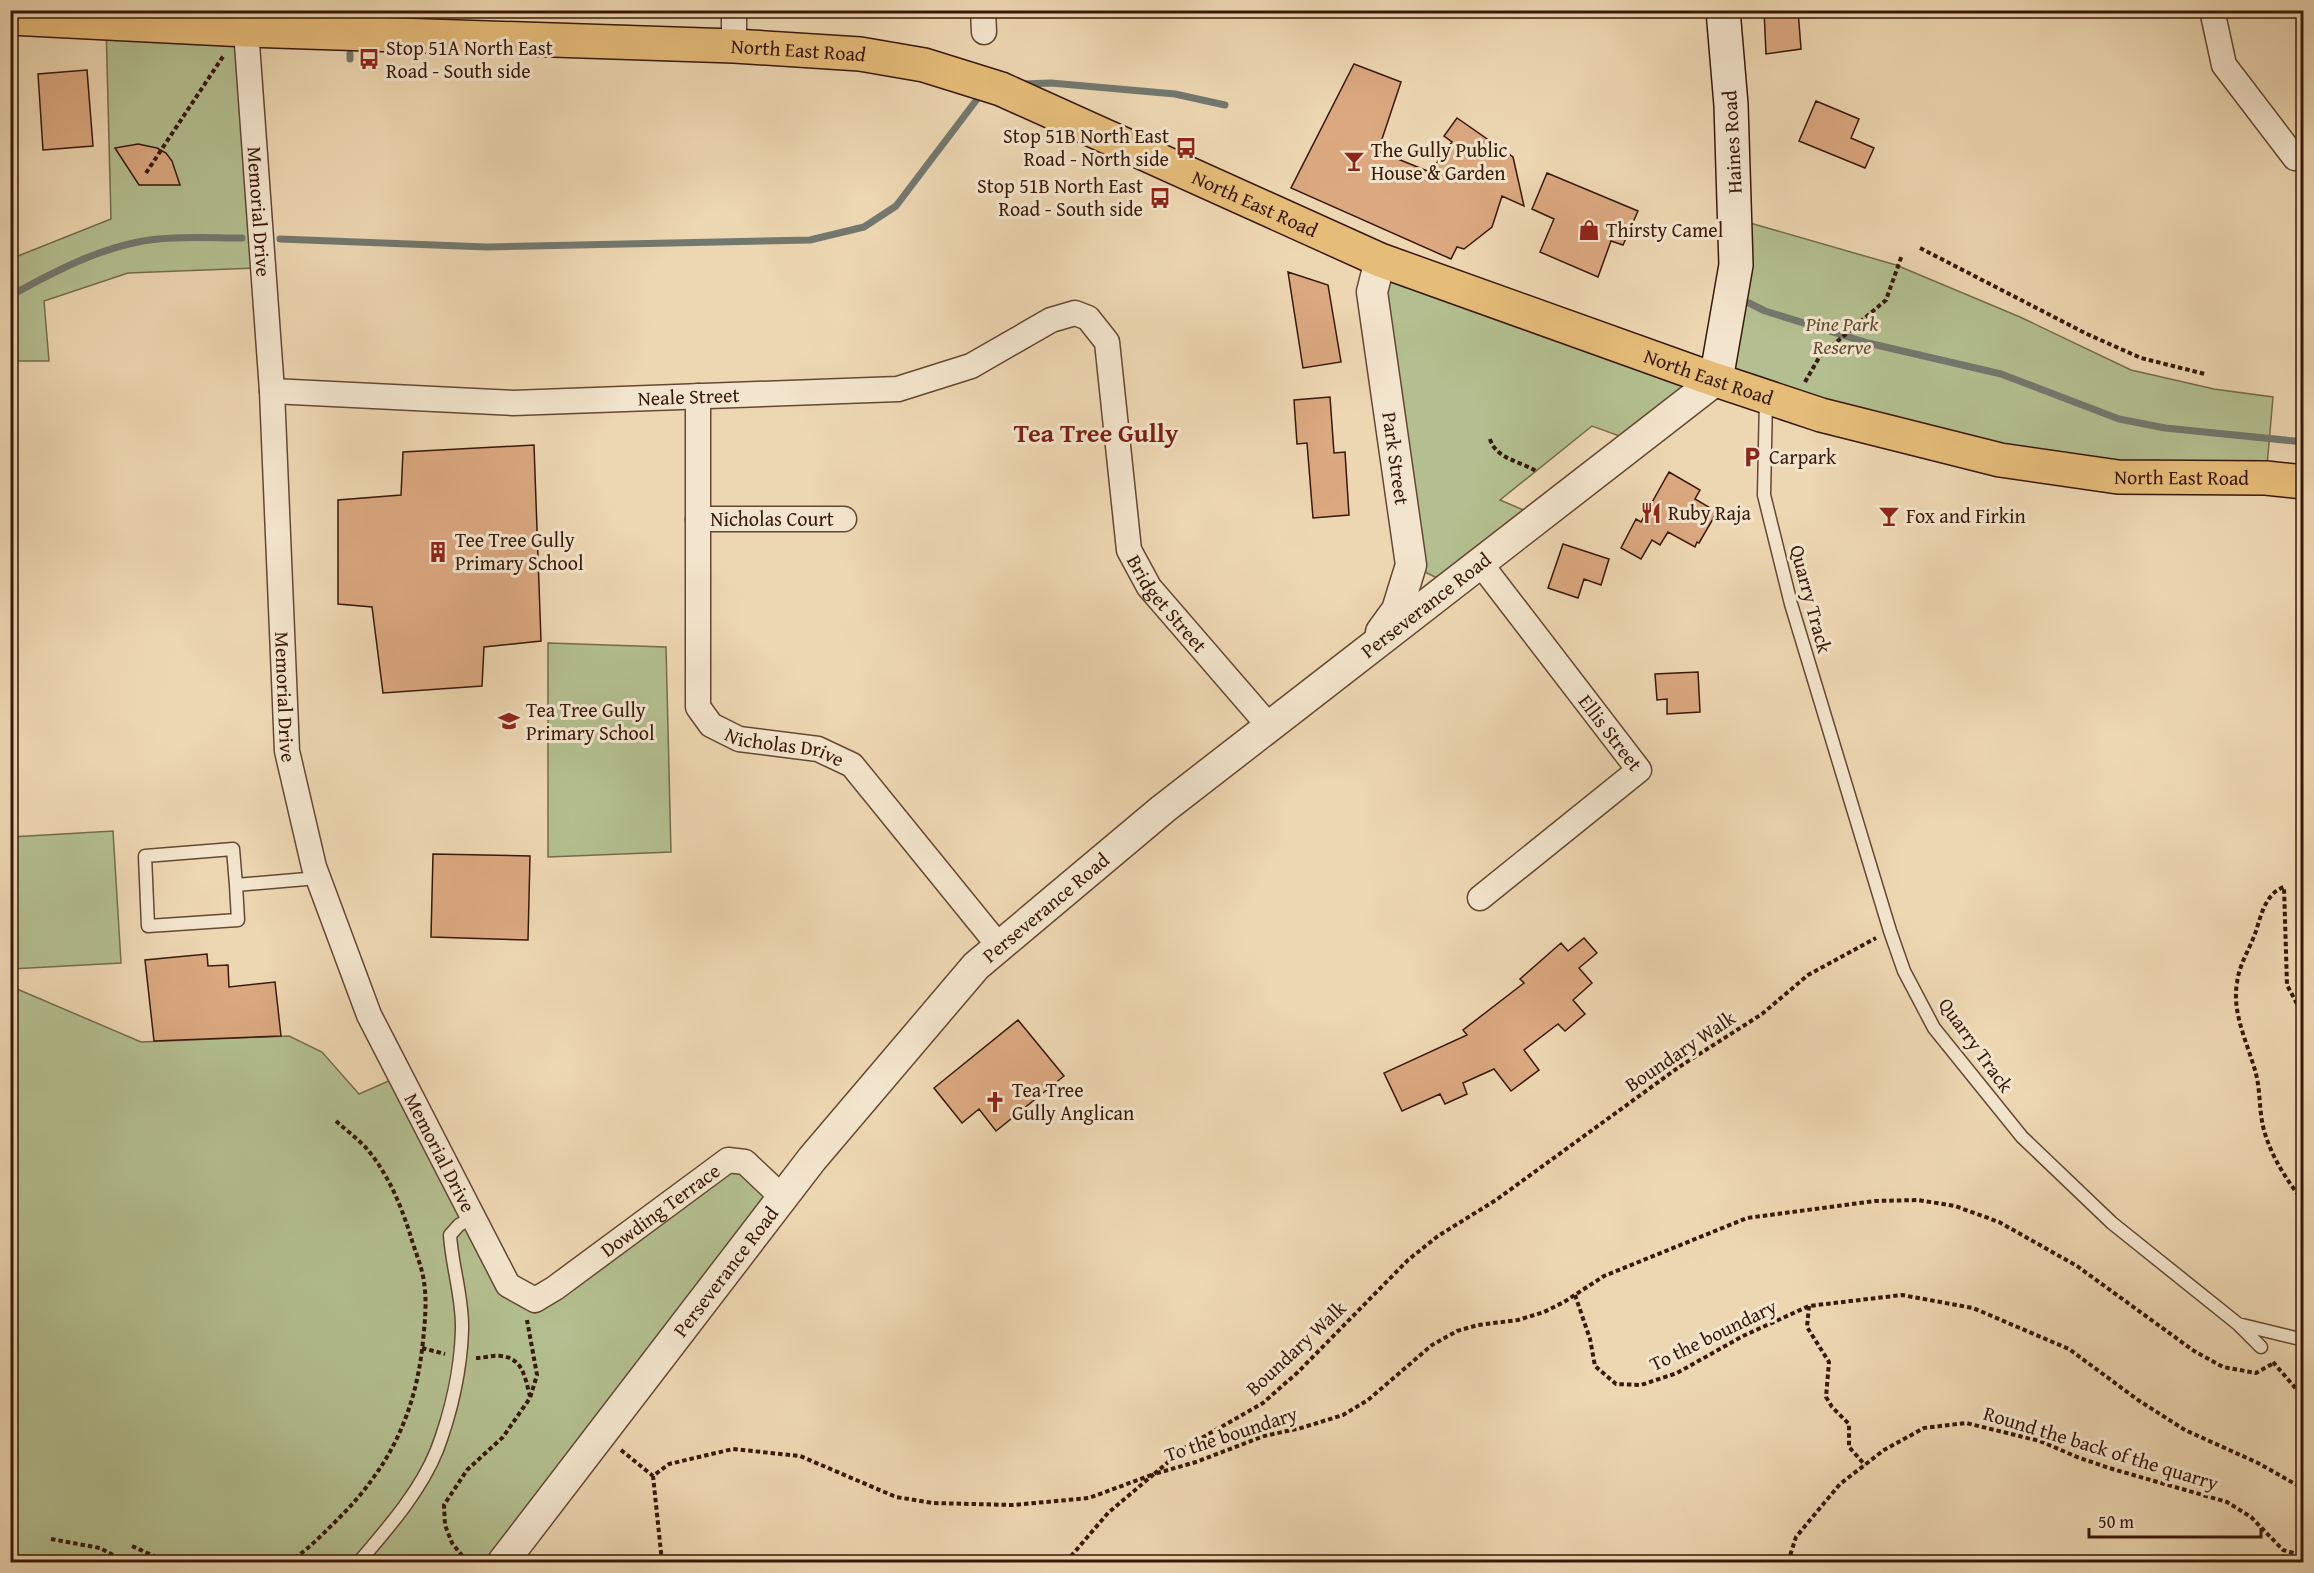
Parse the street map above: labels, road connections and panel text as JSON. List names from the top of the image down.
{
  "streets": {
    "main road": ["North East Road", "Haines Road"],
    "street": [
      "Memorial Drive",
      "Neale Street",
      "Park Street",
      "Nicholas Court",
      "Bridget Street",
      "Perseverance Road",
      "Ellis Street",
      "Nicholas Drive",
      "Dowding Terrace"
    ],
    "lane": ["Quarry Track"],
    "path": ["Boundary Walk", "To the boundary", "Round the back of the quarry"]
  },
  "crossings": [
    ["North East Road", "Haines Road"],
    ["North East Road", "Memorial Drive"],
    ["North East Road", "Park Street"],
    ["North East Road", "Quarry Track"],
    ["North East Road", "Perseverance Road"],
    ["Haines Road", "Perseverance Road"],
    ["Memorial Drive", "Neale Street"],
    ["Memorial Drive", "Dowding Terrace"],
    ["Neale Street", "Bridget Street"],
    ["Neale Street", "Nicholas Drive"],
    ["Park Street", "Perseverance Road"],
    ["Nicholas Court", "Nicholas Drive"],
    ["Quarry Track", "Boundary Walk"],
    ["Bridget Street", "Perseverance Road"],
    ["Perseverance Road", "Ellis Street"],
    ["Perseverance Road", "Nicholas Drive"],
    ["Perseverance Road", "Dowding Terrace"],
    ["Boundary Walk", "To the boundary"]
  ],
  "districts": ["Tea Tree Gully"],
  "parks": ["Pine Park Reserve"],
  "places": {
    "bus stop": ["Stop 51A North East Road - South side", "Stop 51B North East Road - North side", "Stop 51B North East Road - South side"],
    "bar": ["The Gully Public House & Garden", "Fox and Firkin"],
    "shop": ["Thirsty Camel"],
    "parking": ["Carpark"],
    "restaurant": ["Ruby Raja"],
    "building": ["Tee Tree Gully Primary School"],
    "school or university": ["Tea Tree Gully Primary School"],
    "church": ["Tea Tree Gully Anglican"]
  },
  "scale_bar": "50 m"
}
